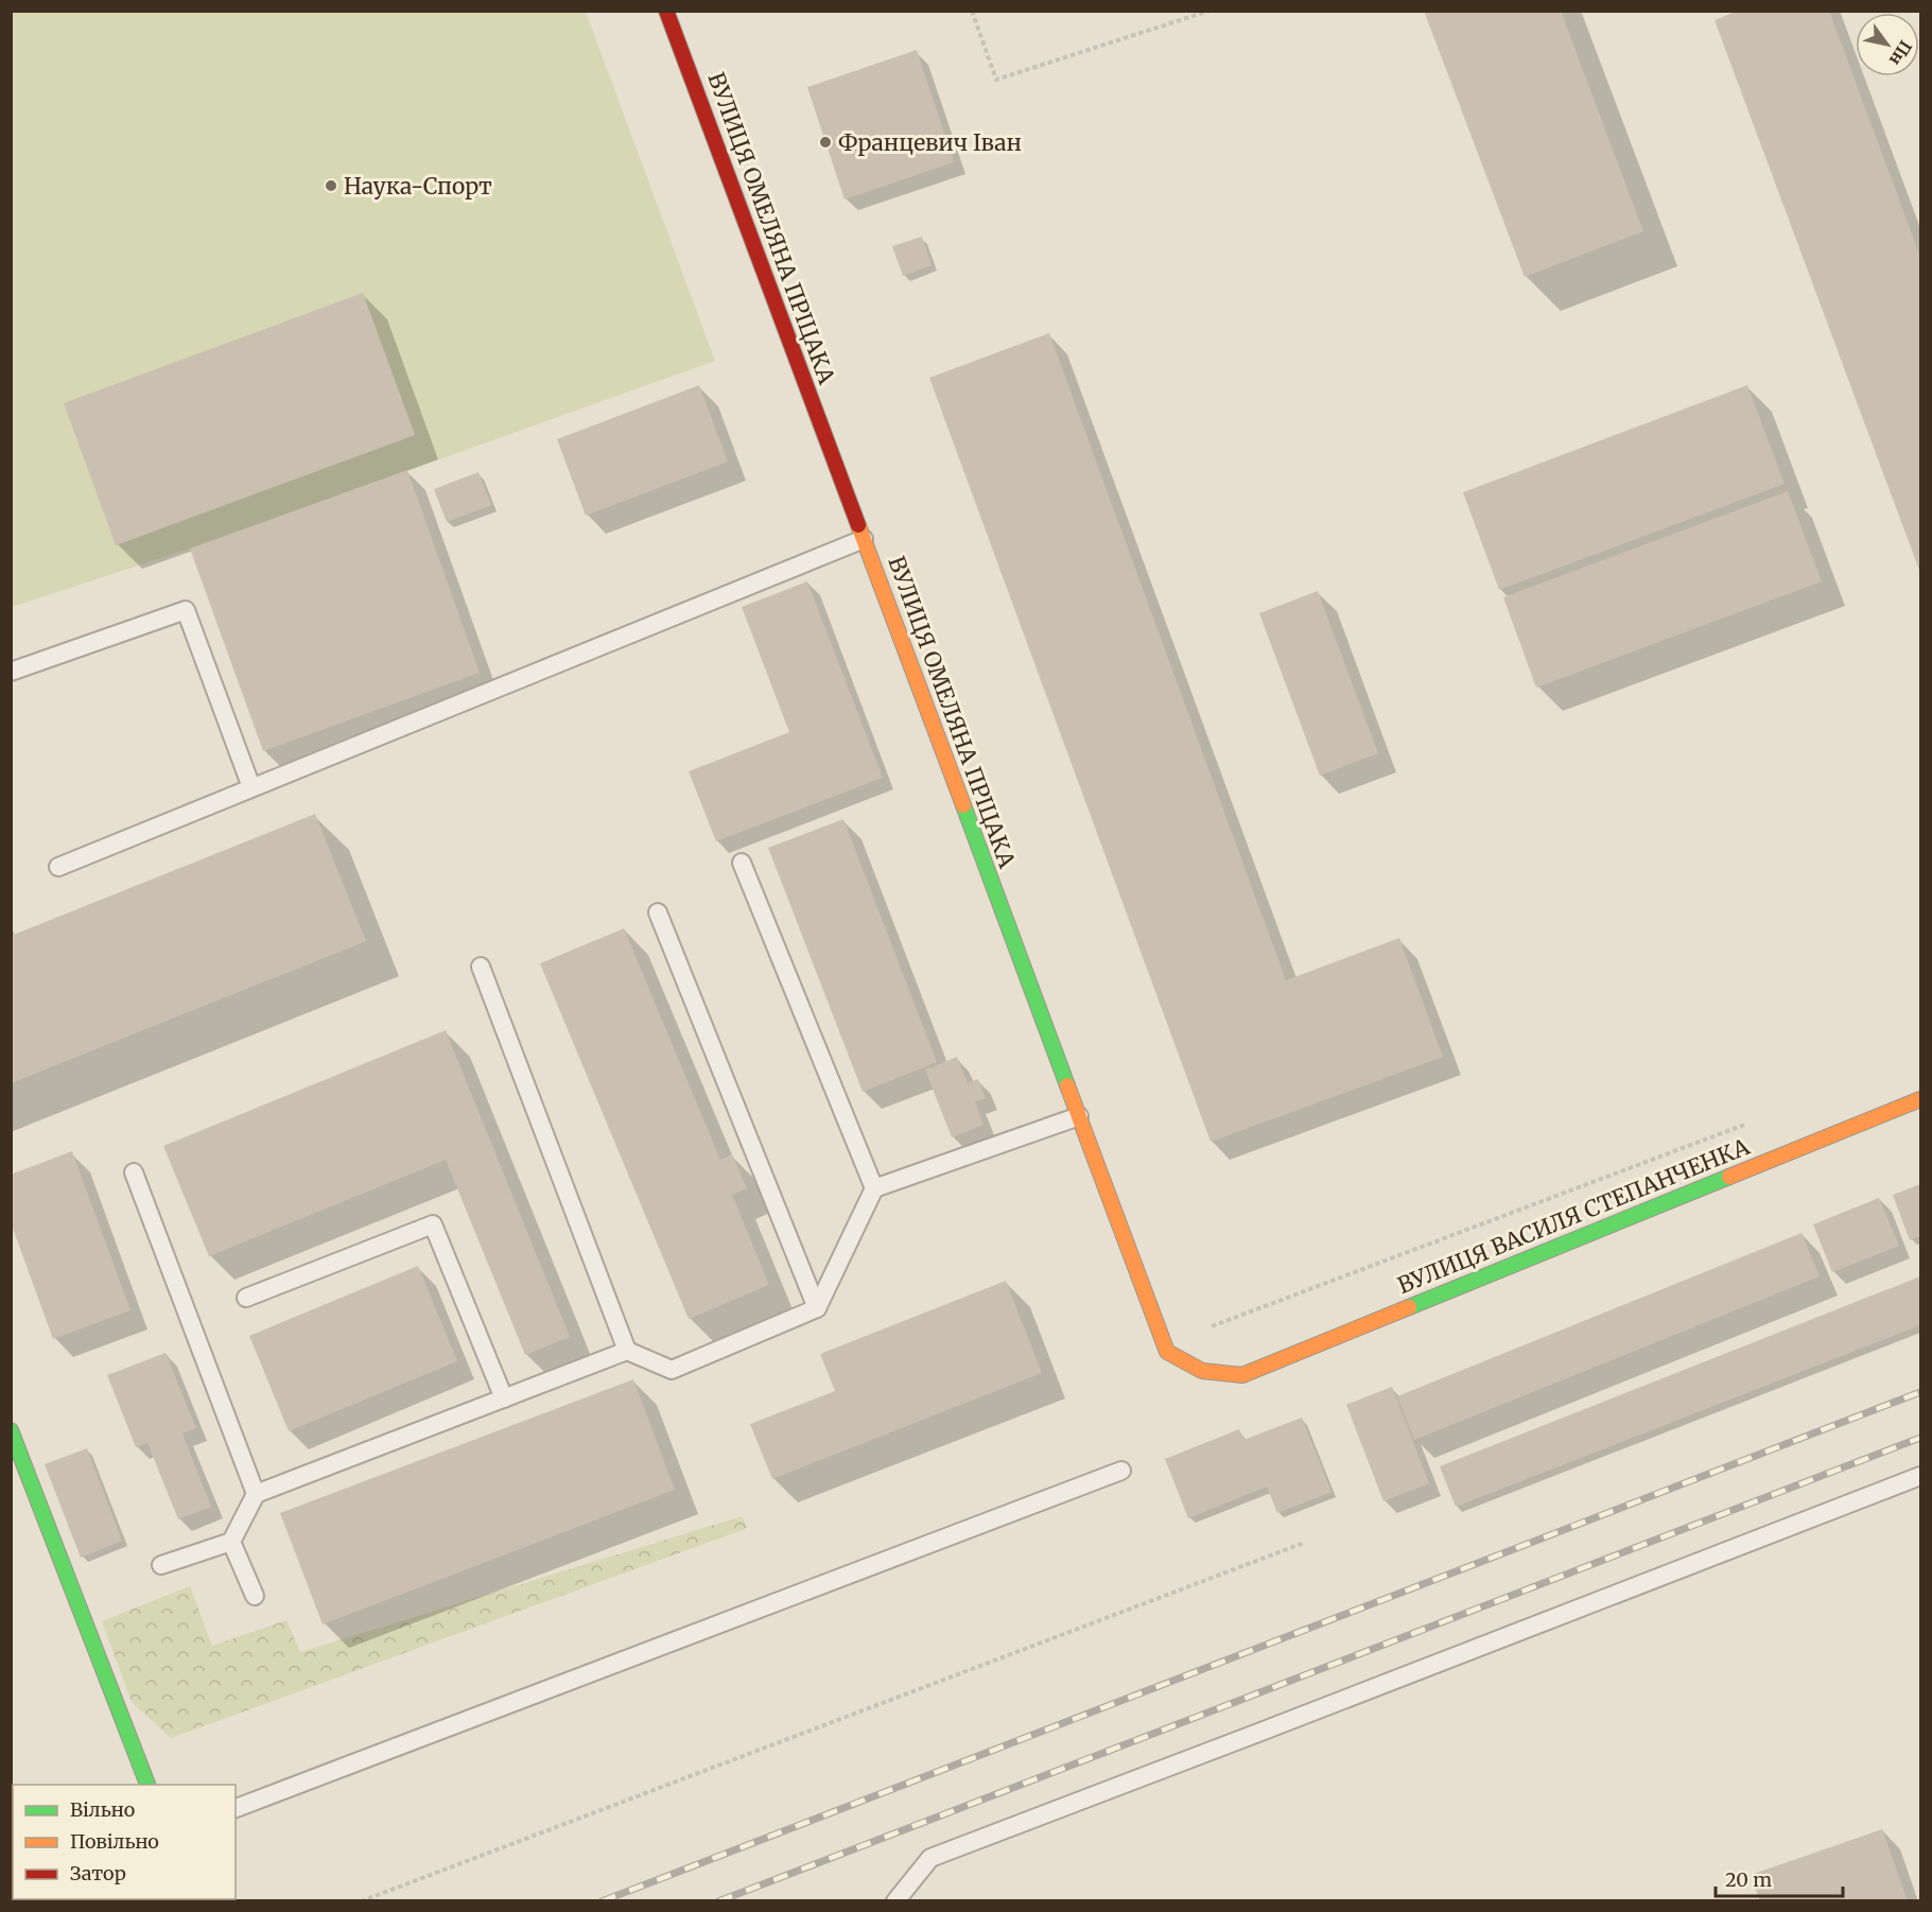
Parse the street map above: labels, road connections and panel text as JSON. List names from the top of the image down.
{
  "streets": {
    "street": ["ВУЛИЦЯ ОМЕЛЯНА ПРІЦАКА", "ВУЛИЦЯ ВАСИЛЯ СТЕПАНЧЕНКА"]
  },
  "crossings": [
    ["ВУЛИЦЯ ОМЕЛЯНА ПРІЦАКА", "ВУЛИЦЯ ВАСИЛЯ СТЕПАНЧЕНКА"]
  ],
  "places": ["Францевич Іван", "Наука-Спорт"],
  "legend": ["Вільно", "Повільно", "Затор"],
  "scale_bar": "20 m",
  "north": "bottom right"
}
